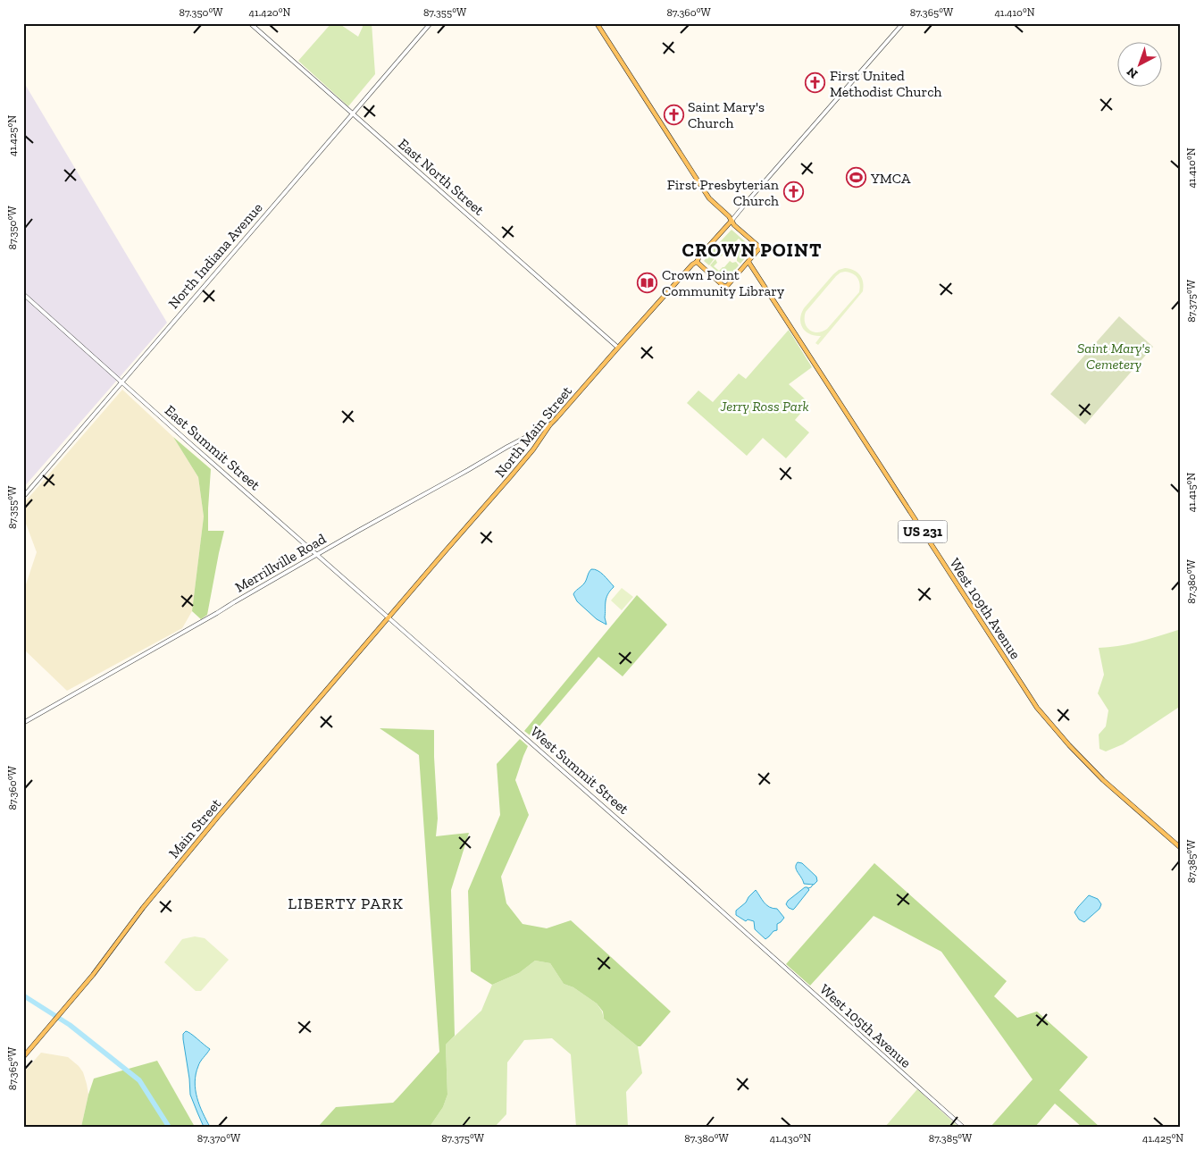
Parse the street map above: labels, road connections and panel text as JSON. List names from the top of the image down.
{
  "streets": {
    "main road": [
      "North Main Street",
      "US 231",
      "West 109th Avenue",
      "Main Street"
    ],
    "street": [
      "East North Street",
      "North Indiana Avenue",
      "East Summit Street",
      "Merrillville Road",
      "West Summit Street",
      "West 105th Avenue"
    ]
  },
  "crossings": [
    ["East North Street", "North Indiana Avenue"],
    ["East North Street", "North Main Street"],
    ["North Indiana Avenue", "East Summit Street"],
    ["North Main Street", "East Summit Street"],
    ["North Main Street", "Merrillville Road"],
    ["North Main Street", "West Summit Street"],
    ["North Main Street", "Main Street"],
    ["East Summit Street", "Merrillville Road"],
    ["East Summit Street", "West Summit Street"],
    ["East Summit Street", "Main Street"],
    ["West Summit Street", "Main Street"],
    ["West Summit Street", "West 105th Avenue"]
  ],
  "districts": ["CROWN POINT", "LIBERTY PARK"],
  "parks": ["Saint Mary's Cemetery", "Jerry Ross Park"],
  "places": {
    "church": ["First United Methodist Church", "Saint Mary's Church", "First Presbyterian Church"],
    "sports": ["YMCA"],
    "library": ["Crown Point Community Library"]
  },
  "north": "bottom left",
  "coordinates": [
    "87.350°W",
    "41.420°N",
    "87.355°W",
    "87.360°W",
    "87.365°W",
    "41.410°N",
    "41.425°N",
    "87.375°W",
    "41.415°N",
    "87.380°W",
    "87.385°W",
    "87.370°W",
    "41.430°N"
  ]
}
